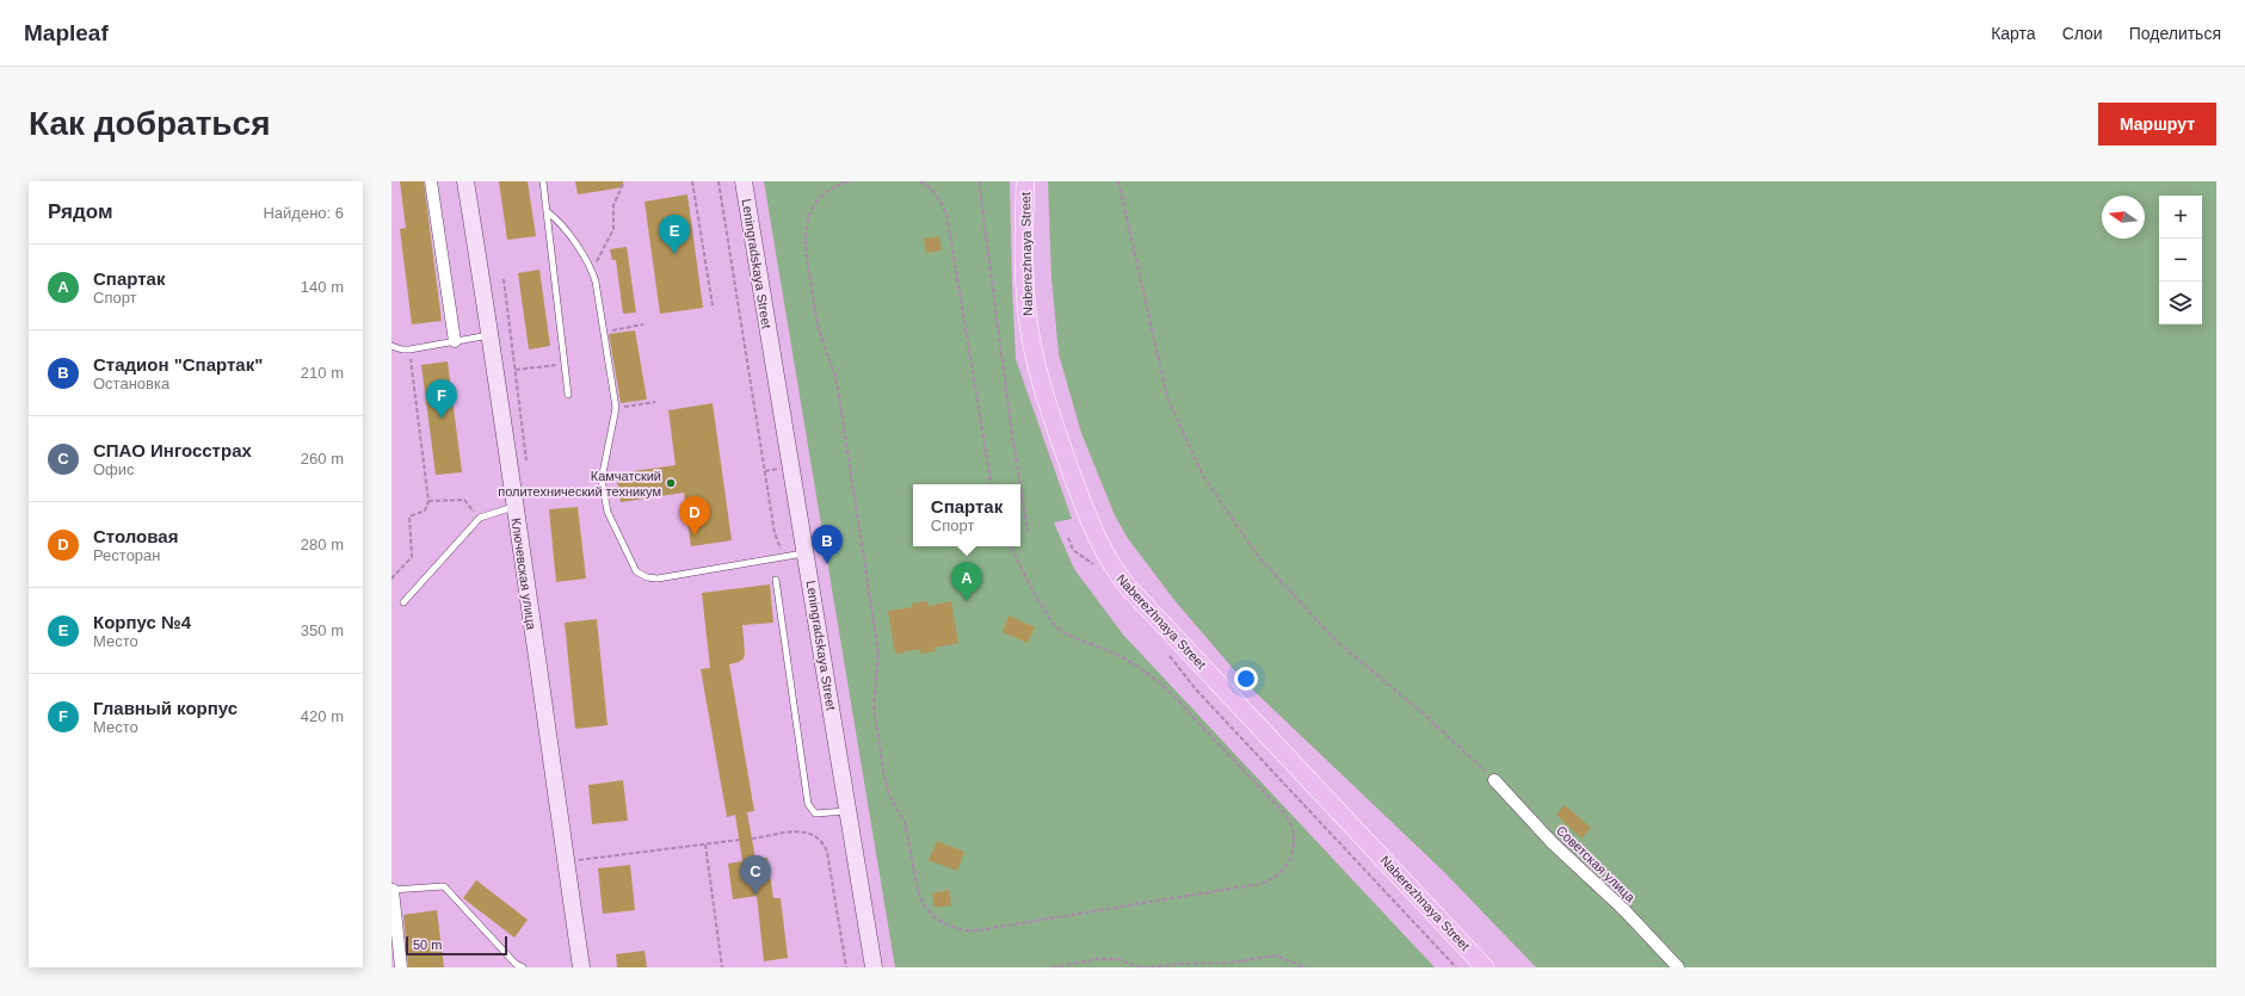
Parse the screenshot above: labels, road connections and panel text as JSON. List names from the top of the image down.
{
  "streets": {
    "main road": ["Naberezhnaya Street", "Leningradskaya Street", "Ключевская улица"],
    "street": ["Советская улица"]
  },
  "places": ["Камчатский политехнический техникум"],
  "scale_bar": "50 m",
  "north": "left",
  "page": {
    "header": "Mapleaf",
    "nav": ["Карта", "Слои", "Поделиться"],
    "buttons": "Маршрут",
    "title": "Как добраться",
    "heading": ["Рядом", "Найдено: 6"],
    "map_buttons": ["+", "−"],
    "pins": [
      "E",
      "F",
      "D",
      "B",
      "A",
      "C"
    ],
    "list": [
      {
        "mark": "A",
        "name": "Спартак",
        "note": "Спорт",
        "value": "140 m"
      },
      {
        "mark": "B",
        "name": "Стадион \"Спартак\"",
        "note": "Остановка",
        "value": "210 m"
      },
      {
        "mark": "C",
        "name": "СПАО Ингосстрах",
        "note": "Офис",
        "value": "260 m"
      },
      {
        "mark": "D",
        "name": "Столовая",
        "note": "Ресторан",
        "value": "280 m"
      },
      {
        "mark": "E",
        "name": "Корпус №4",
        "note": "Место",
        "value": "350 m"
      },
      {
        "mark": "F",
        "name": "Главный корпус",
        "note": "Место",
        "value": "420 m"
      }
    ],
    "popup": ["Спартак", "Спорт"],
    "scale": "50 m"
  }
}
